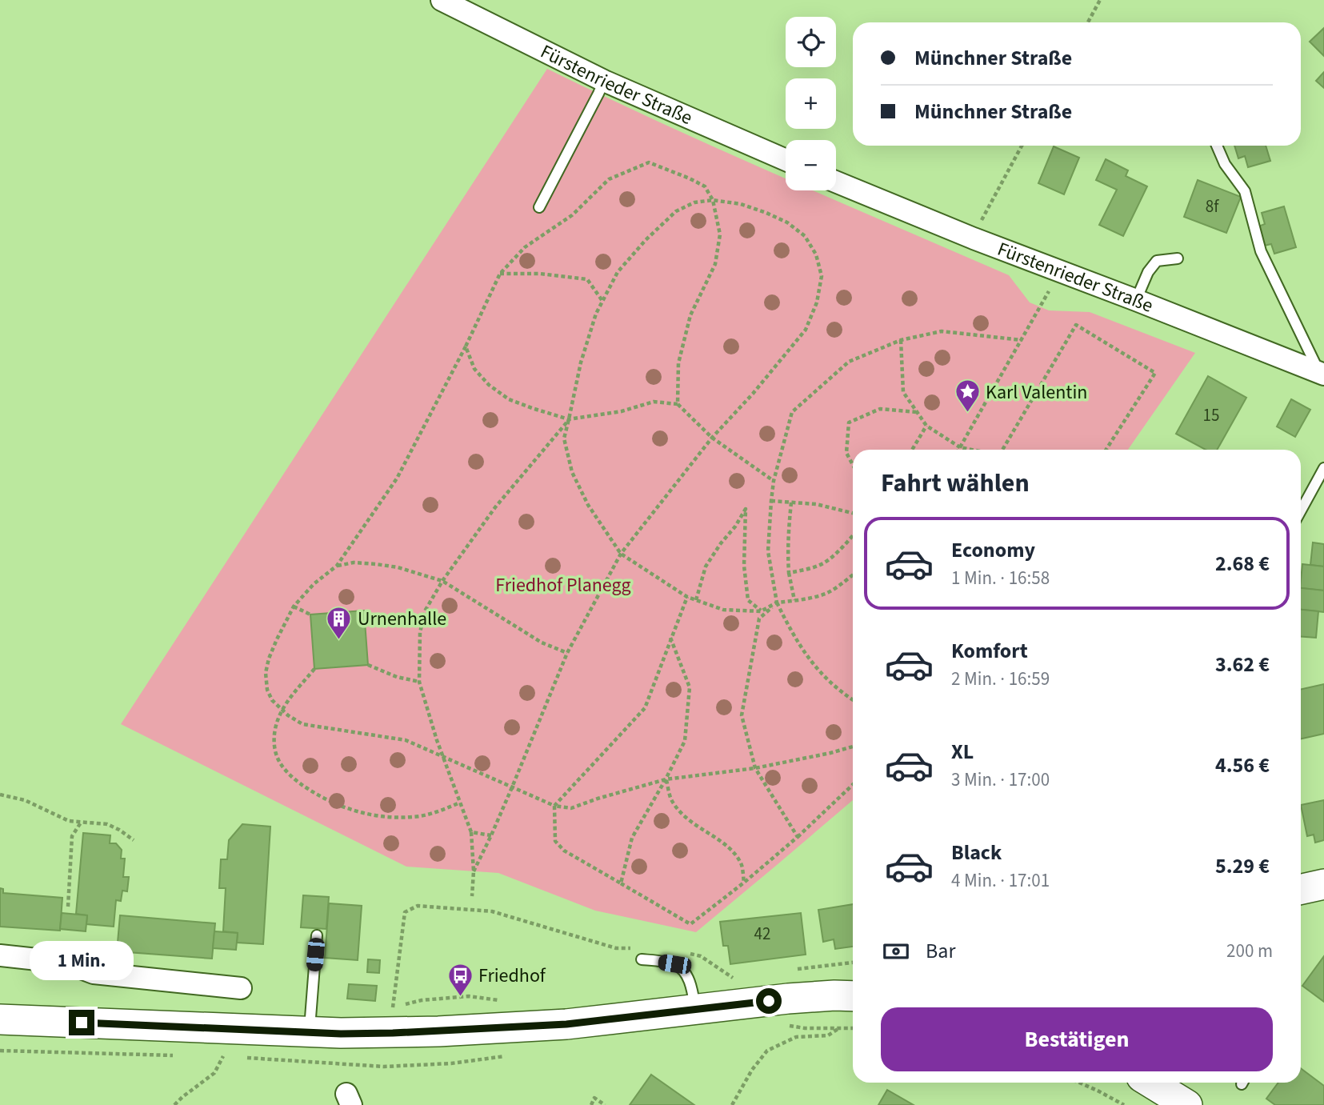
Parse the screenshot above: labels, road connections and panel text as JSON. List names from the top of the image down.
{
  "streets": {
    "street": ["Fürstenrieder Straße"]
  },
  "parks": ["Friedhof Planegg"],
  "places": {
    "place": ["Karl Valentin"],
    "building": ["Urnenhalle"],
    "bus stop": ["Friedhof"]
  },
  "house_numbers": ["8f", "15", "42"],
  "page": {
    "map_buttons": ["+", "−"],
    "banner": ["Münchner Straße", "Münchner Straße"],
    "heading": "Fahrt wählen",
    "list": [
      {
        "name": "Economy",
        "note": "1 Min. · 16:58",
        "value": "2.68 €"
      },
      {
        "name": "Komfort",
        "note": "2 Min. · 16:59",
        "value": "3.62 €"
      },
      {
        "name": "XL",
        "note": "3 Min. · 17:00",
        "value": "4.56 €"
      },
      {
        "name": "Black",
        "note": "4 Min. · 17:01",
        "value": "5.29 €"
      }
    ],
    "pay": ["Bar", "200 m"],
    "bubble": "1 Min.",
    "buttons": "Bestätigen"
  }
}
